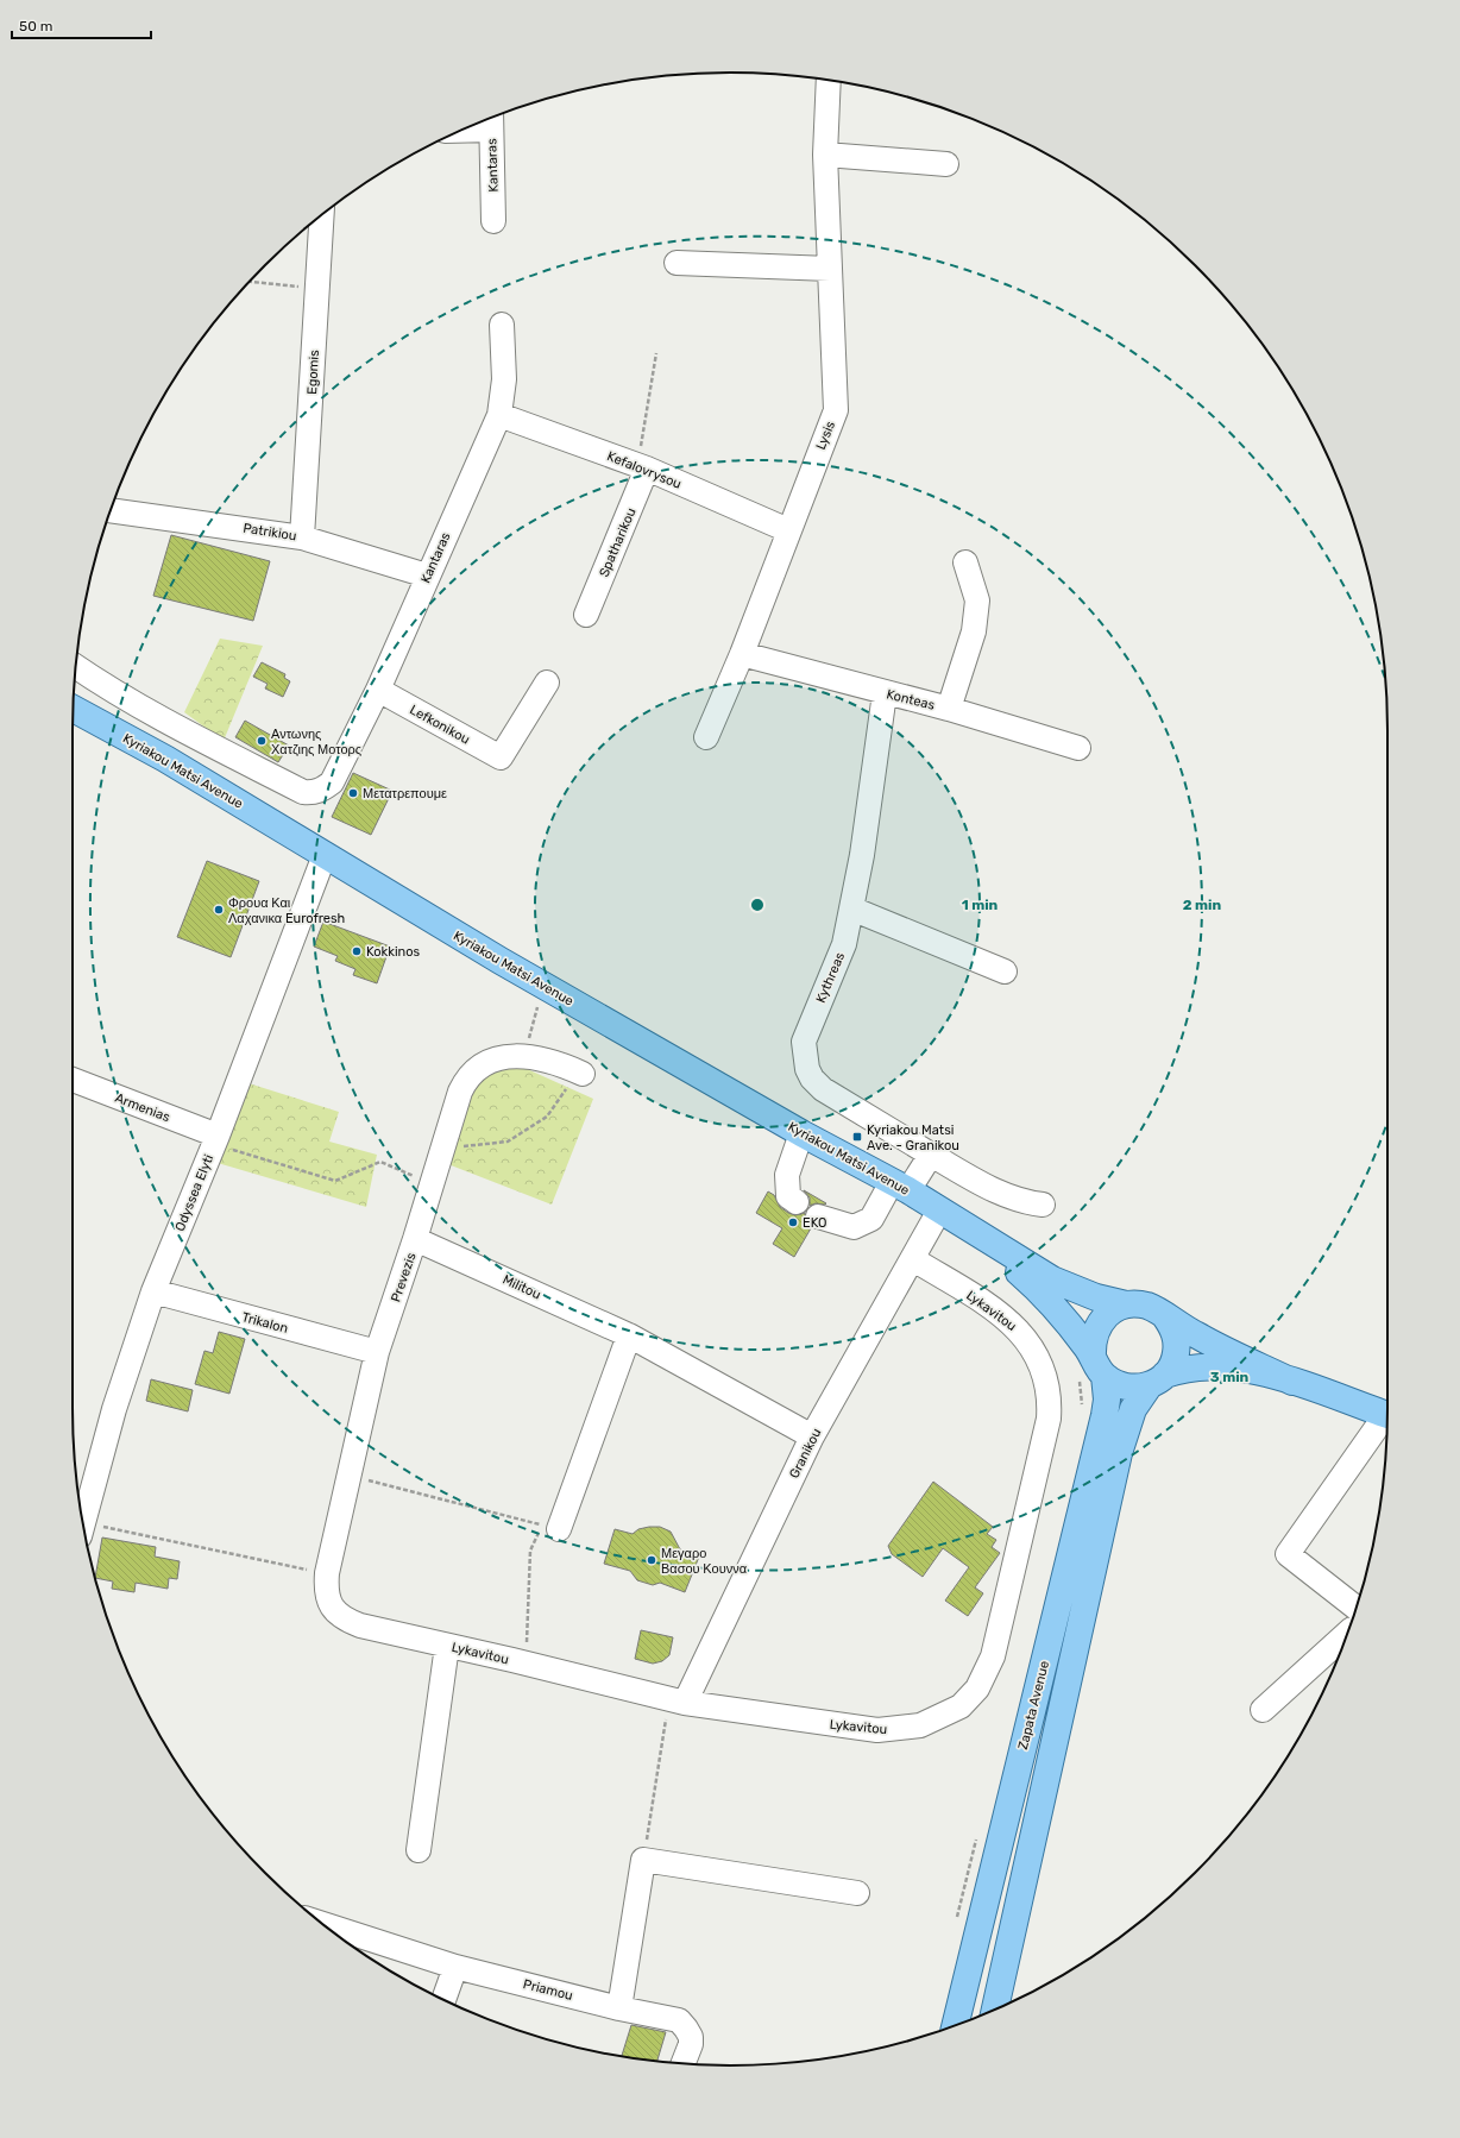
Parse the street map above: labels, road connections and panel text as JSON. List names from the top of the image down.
{
  "streets": {
    "main road": ["Kyriakou Matsi Avenue", "Zapata Avenue"],
    "street": [
      "Kantaras",
      "Egomis",
      "Lysis",
      "Kefalovrysou",
      "Patrikiou",
      "Spatharikou",
      "Konteas",
      "Lefkonikou",
      "Kythreas",
      "Armenias",
      "Odyssea Elyti",
      "Prevezis",
      "Militou",
      "Lykavitou",
      "Trikalon",
      "Granikou",
      "Priamou"
    ]
  },
  "crossings": [
    ["Kantaras", "Kefalovrysou"],
    ["Kantaras", "Patrikiou"],
    ["Kantaras", "Lefkonikou"],
    ["Egomis", "Patrikiou"],
    ["Lysis", "Kefalovrysou"],
    ["Lysis", "Konteas"],
    ["Kefalovrysou", "Spatharikou"],
    ["Konteas", "Kythreas"],
    ["Kyriakou Matsi Avenue", "Odyssea Elyti"],
    ["Kyriakou Matsi Avenue", "Granikou"],
    ["Kyriakou Matsi Avenue", "Zapata Avenue"],
    ["Armenias", "Odyssea Elyti"],
    ["Odyssea Elyti", "Trikalon"],
    ["Prevezis", "Militou"],
    ["Prevezis", "Lykavitou"],
    ["Prevezis", "Trikalon"],
    ["Militou", "Granikou"],
    ["Lykavitou", "Granikou"]
  ],
  "places": {
    "other": [
      "Αντωνης Χατζιης Μοτορς",
      "Μετατρεπουμε",
      "Φρουα Και Λαχανικα Eurofresh",
      "Kokkinos",
      "EKO",
      "Μεγαρο Βασου Κουννα"
    ],
    "transit": ["Kyriakou Matsi Ave. - Granikou"]
  },
  "scale_bar": "50 m",
  "rings": ["1 min", "2 min", "3 min"]
}
